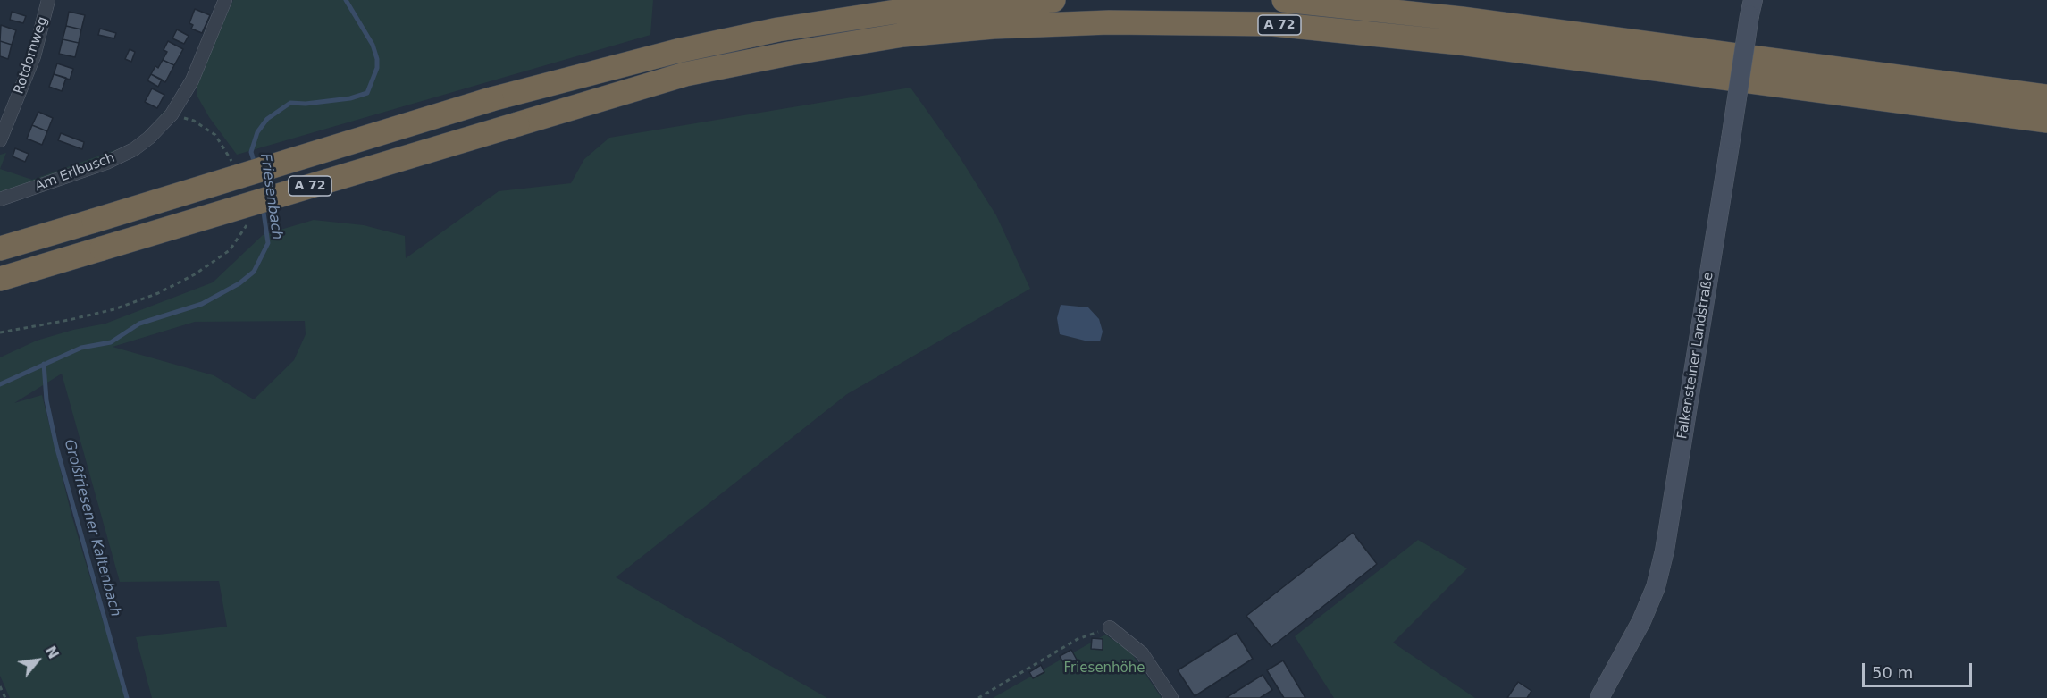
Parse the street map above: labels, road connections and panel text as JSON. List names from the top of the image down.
{
  "streets": {
    "highway": ["A 72"],
    "main road": ["Falkensteiner Landstraße"],
    "street": ["Rotdornweg", "Am Erlbusch"]
  },
  "water": ["Friesenbach", "Großfriesener Kaltenbach"],
  "parks": ["Friesenhöhe"],
  "scale_bar": "50 m",
  "north": "top right"
}
